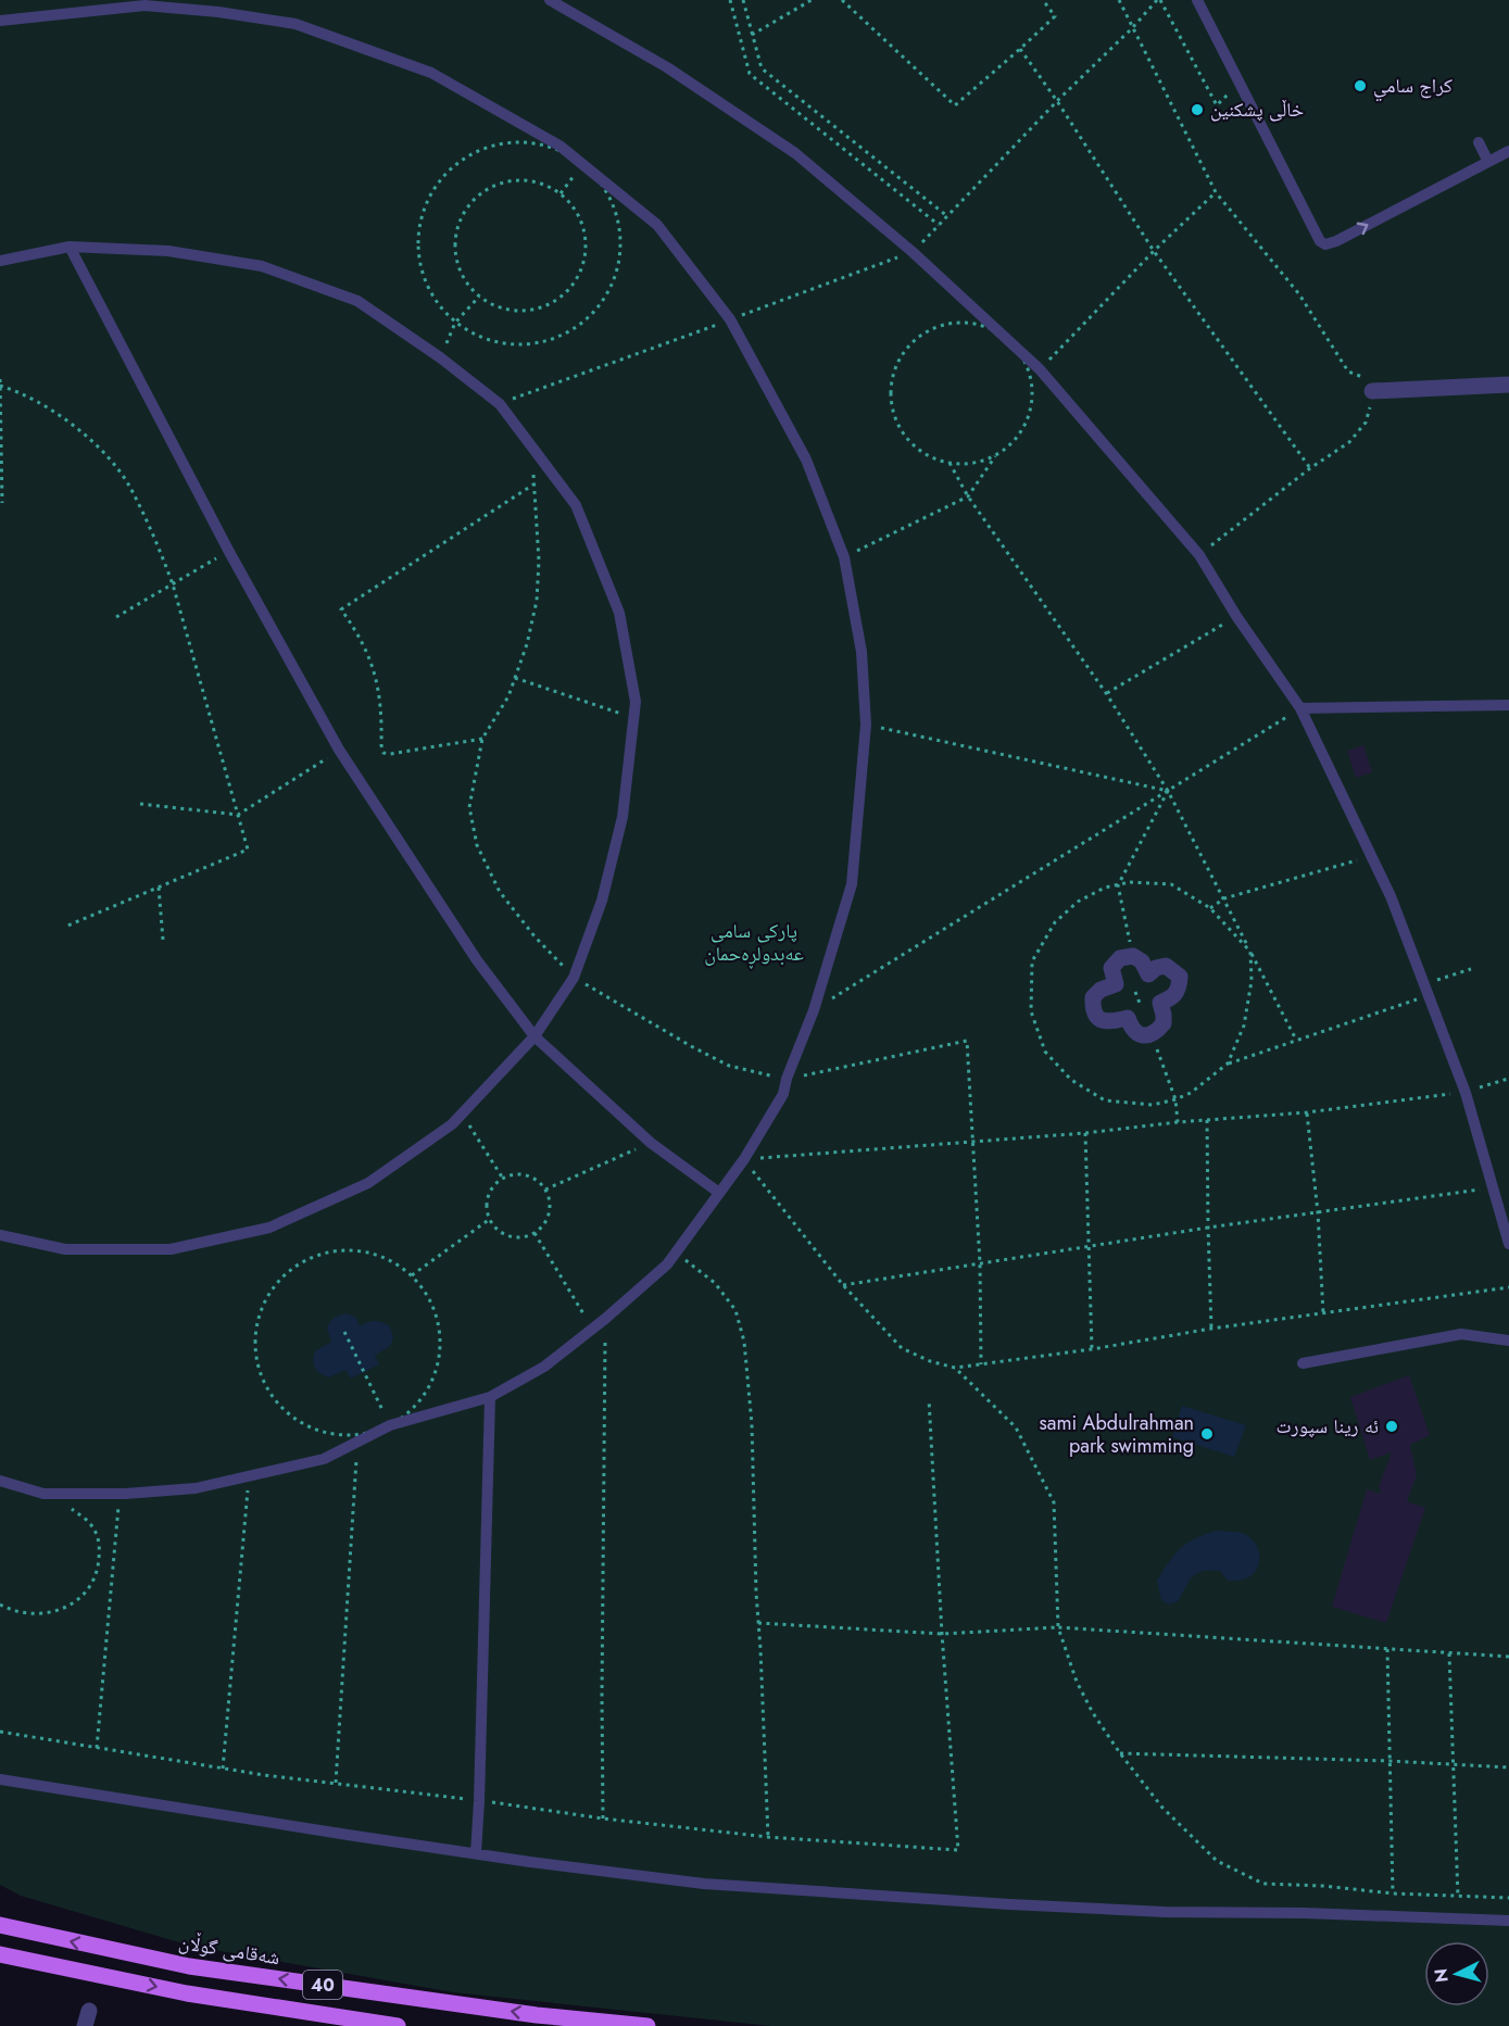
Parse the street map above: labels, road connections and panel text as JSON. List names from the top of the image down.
{
  "streets": {
    "main road": ["شەقامی گوڵان", "40"]
  },
  "parks": ["پارکی سامی عەبدولڕەحمان"],
  "places": [
    "کراج سامي",
    "خاڵی پشکنین",
    "ئه رينا سپورت",
    "sami Abdulrahman park swimming"
  ],
  "north": "left"
}
